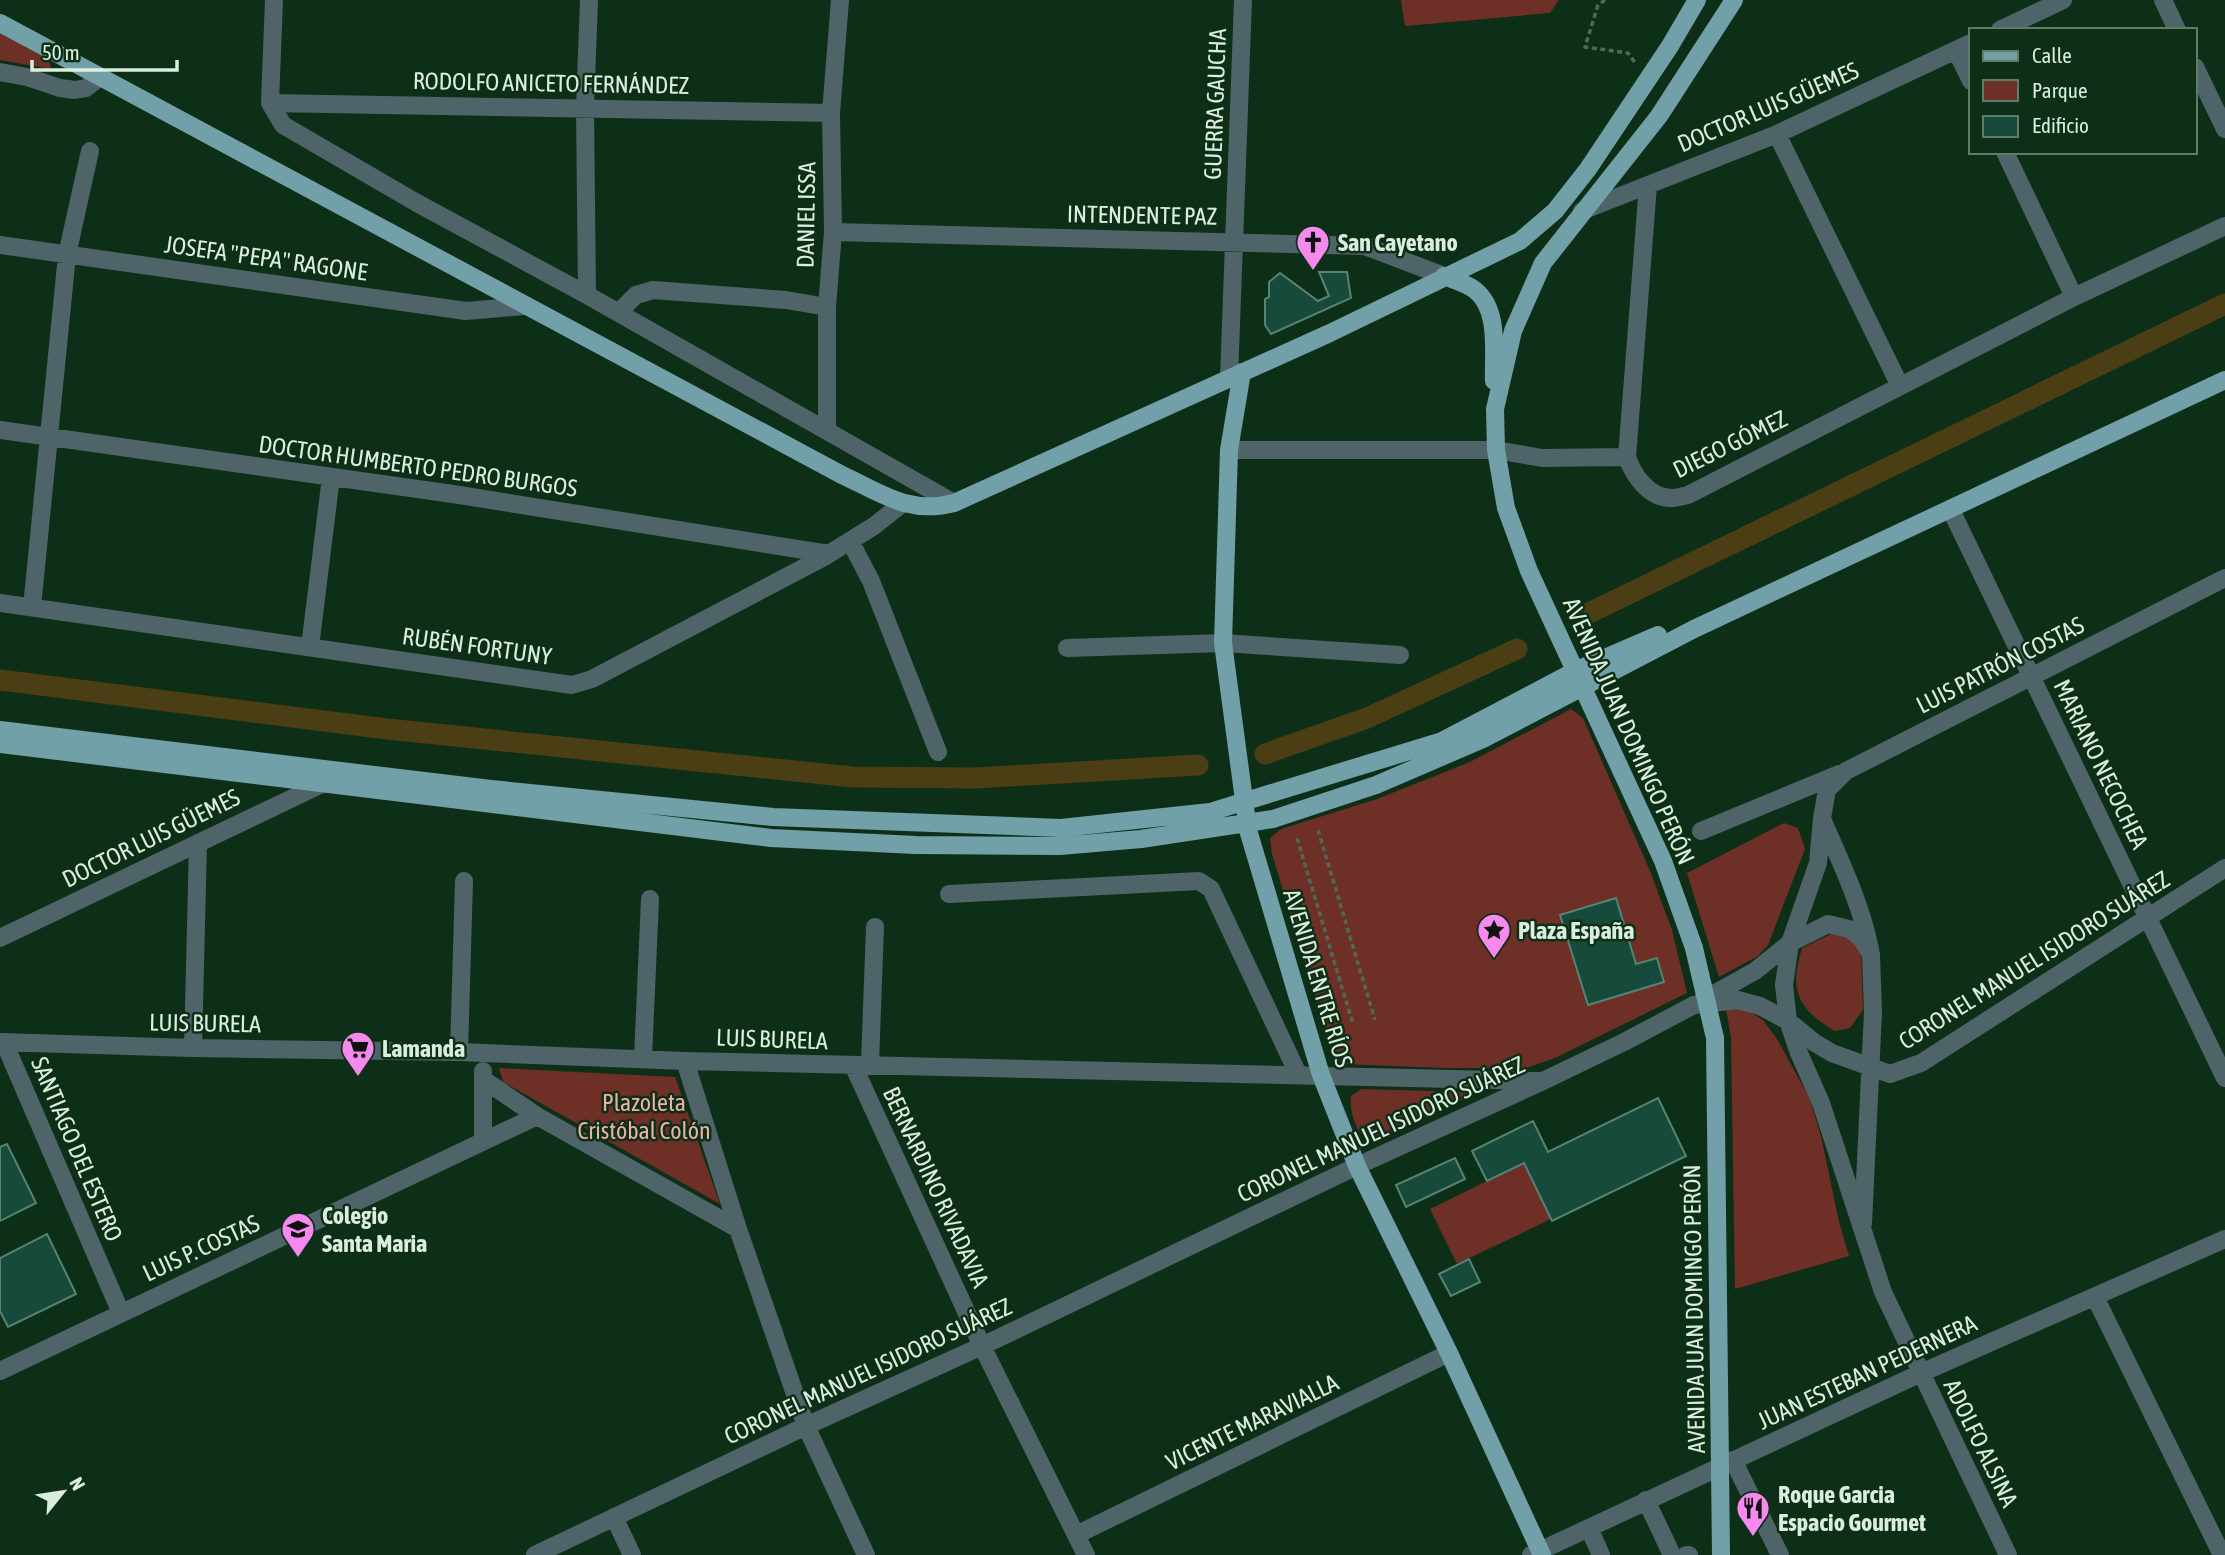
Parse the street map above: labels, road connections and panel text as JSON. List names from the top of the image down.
{
  "streets": {
    "main road": ["AVENIDA JUAN DOMINGO PERÓN", "AVENIDA ENTRE RÍOS"],
    "street": [
      "RODOLFO ANICETO FERNÁNDEZ",
      "GUERRA GAUCHA",
      "DOCTOR LUIS GÜEMES",
      "DANIEL ISSA",
      "INTENDENTE PAZ",
      "JOSEFA \"PEPA\" RAGONE",
      "DIEGO GÓMEZ",
      "DOCTOR HUMBERTO PEDRO BURGOS",
      "RUBÉN FORTUNY",
      "LUIS PATRÓN COSTAS",
      "MARIANO NECOCHEA",
      "CORONEL MANUEL ISIDORO SUÁREZ",
      "LUIS BURELA",
      "SANTIAGO DEL ESTERO",
      "BERNARDINO RIVADAVIA",
      "LUIS P. COSTAS",
      "JUAN ESTEBAN PEDERNERA",
      "VICENTE MARAVIALLA",
      "ADOLFO ALSINA"
    ]
  },
  "crossings": [
    ["RODOLFO ANICETO FERNÁNDEZ", "DANIEL ISSA"],
    ["GUERRA GAUCHA", "INTENDENTE PAZ"],
    ["GUERRA GAUCHA", "AVENIDA ENTRE RÍOS"],
    ["DOCTOR LUIS GÜEMES", "AVENIDA JUAN DOMINGO PERÓN"],
    ["DANIEL ISSA", "INTENDENTE PAZ"],
    ["DOCTOR HUMBERTO PEDRO BURGOS", "RUBÉN FORTUNY"],
    ["LUIS PATRÓN COSTAS", "MARIANO NECOCHEA"],
    ["LUIS PATRÓN COSTAS", "ADOLFO ALSINA"],
    ["AVENIDA JUAN DOMINGO PERÓN", "JUAN ESTEBAN PEDERNERA"],
    ["MARIANO NECOCHEA", "CORONEL MANUEL ISIDORO SUÁREZ"],
    ["CORONEL MANUEL ISIDORO SUÁREZ", "AVENIDA ENTRE RÍOS"],
    ["CORONEL MANUEL ISIDORO SUÁREZ", "LUIS BURELA"],
    ["CORONEL MANUEL ISIDORO SUÁREZ", "BERNARDINO RIVADAVIA"],
    ["CORONEL MANUEL ISIDORO SUÁREZ", "ADOLFO ALSINA"],
    ["AVENIDA ENTRE RÍOS", "LUIS BURELA"],
    ["AVENIDA ENTRE RÍOS", "JUAN ESTEBAN PEDERNERA"],
    ["AVENIDA ENTRE RÍOS", "VICENTE MARAVIALLA"],
    ["LUIS BURELA", "SANTIAGO DEL ESTERO"],
    ["LUIS BURELA", "BERNARDINO RIVADAVIA"],
    ["SANTIAGO DEL ESTERO", "LUIS P. COSTAS"],
    ["BERNARDINO RIVADAVIA", "VICENTE MARAVIALLA"],
    ["JUAN ESTEBAN PEDERNERA", "ADOLFO ALSINA"]
  ],
  "parks": ["Plazoleta Cristóbal Colón"],
  "places": {
    "church": ["San Cayetano"],
    "place": ["Plaza España"],
    "supermarket": ["Lamanda"],
    "school or university": ["Colegio Santa Maria"],
    "restaurant": ["Roque Garcia Espacio Gourmet"]
  },
  "legend": ["Calle", "Parque", "Edificio"],
  "scale_bar": "50 m",
  "north": "top right"
}
